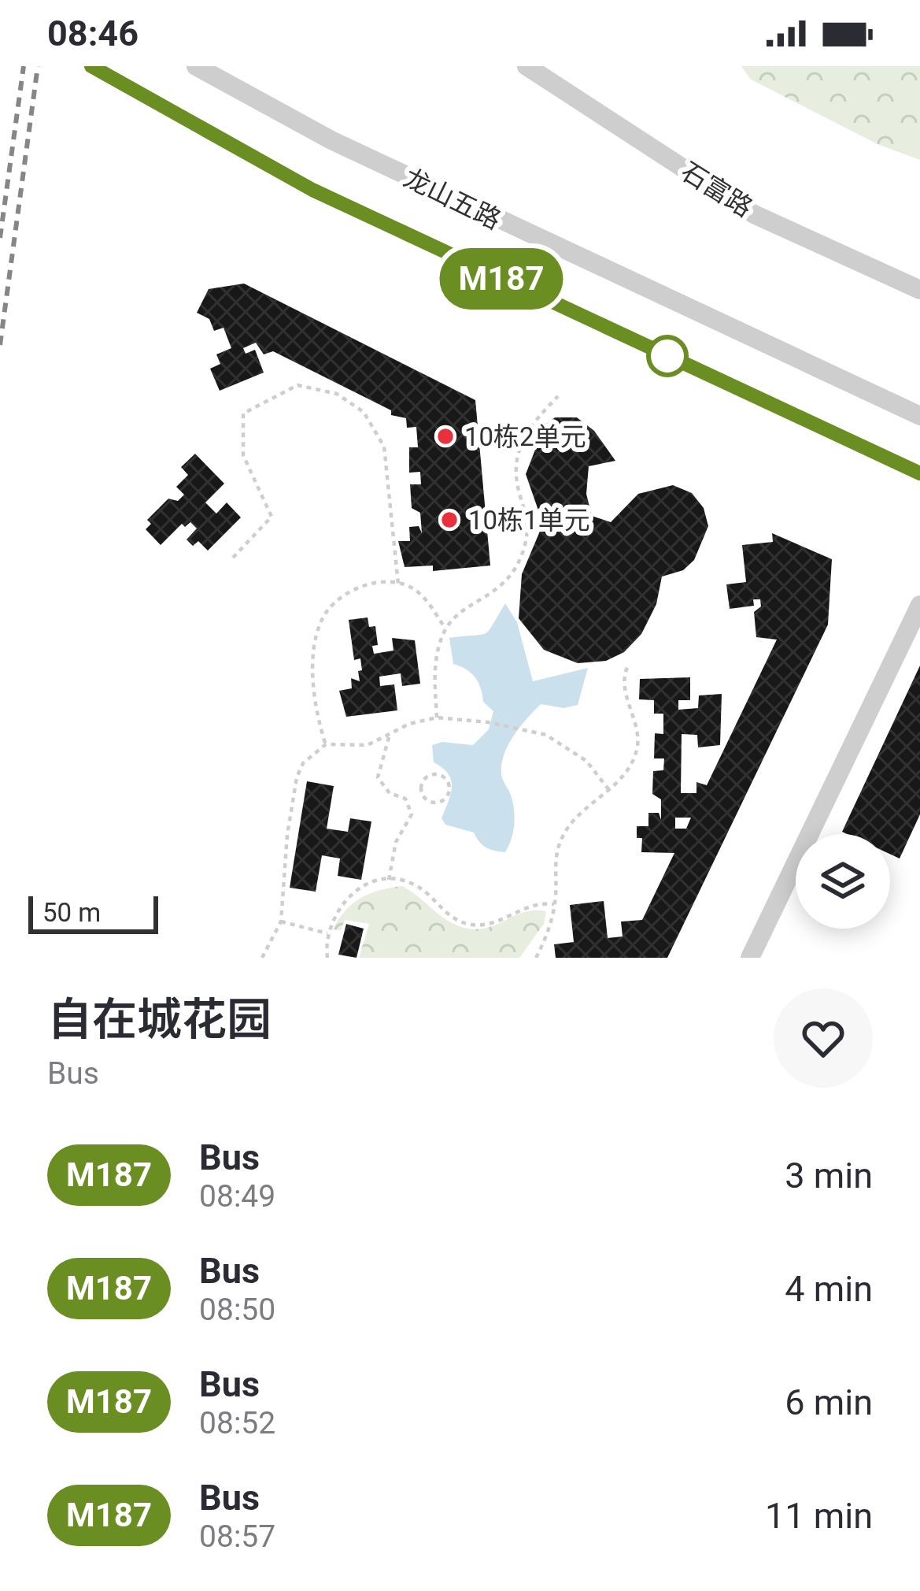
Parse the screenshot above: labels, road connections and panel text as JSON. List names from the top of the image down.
{
  "streets": {
    "street": ["石富路", "龙山五路"]
  },
  "places": ["10栋2单元", "10栋1单元"],
  "lines": ["bus line M187"],
  "scale_bar": "50 m",
  "page": {
    "status": "08:46",
    "on_map": "M187",
    "scale": "50 m",
    "heading": ["自在城花园", "Bus"],
    "list": [
      {
        "mark": "M187",
        "name": "Bus",
        "note": "08:49",
        "value": "3 min"
      },
      {
        "mark": "M187",
        "name": "Bus",
        "note": "08:50",
        "value": "4 min"
      },
      {
        "mark": "M187",
        "name": "Bus",
        "note": "08:52",
        "value": "6 min"
      },
      {
        "mark": "M187",
        "name": "Bus",
        "note": "08:57",
        "value": "11 min"
      }
    ]
  }
}
